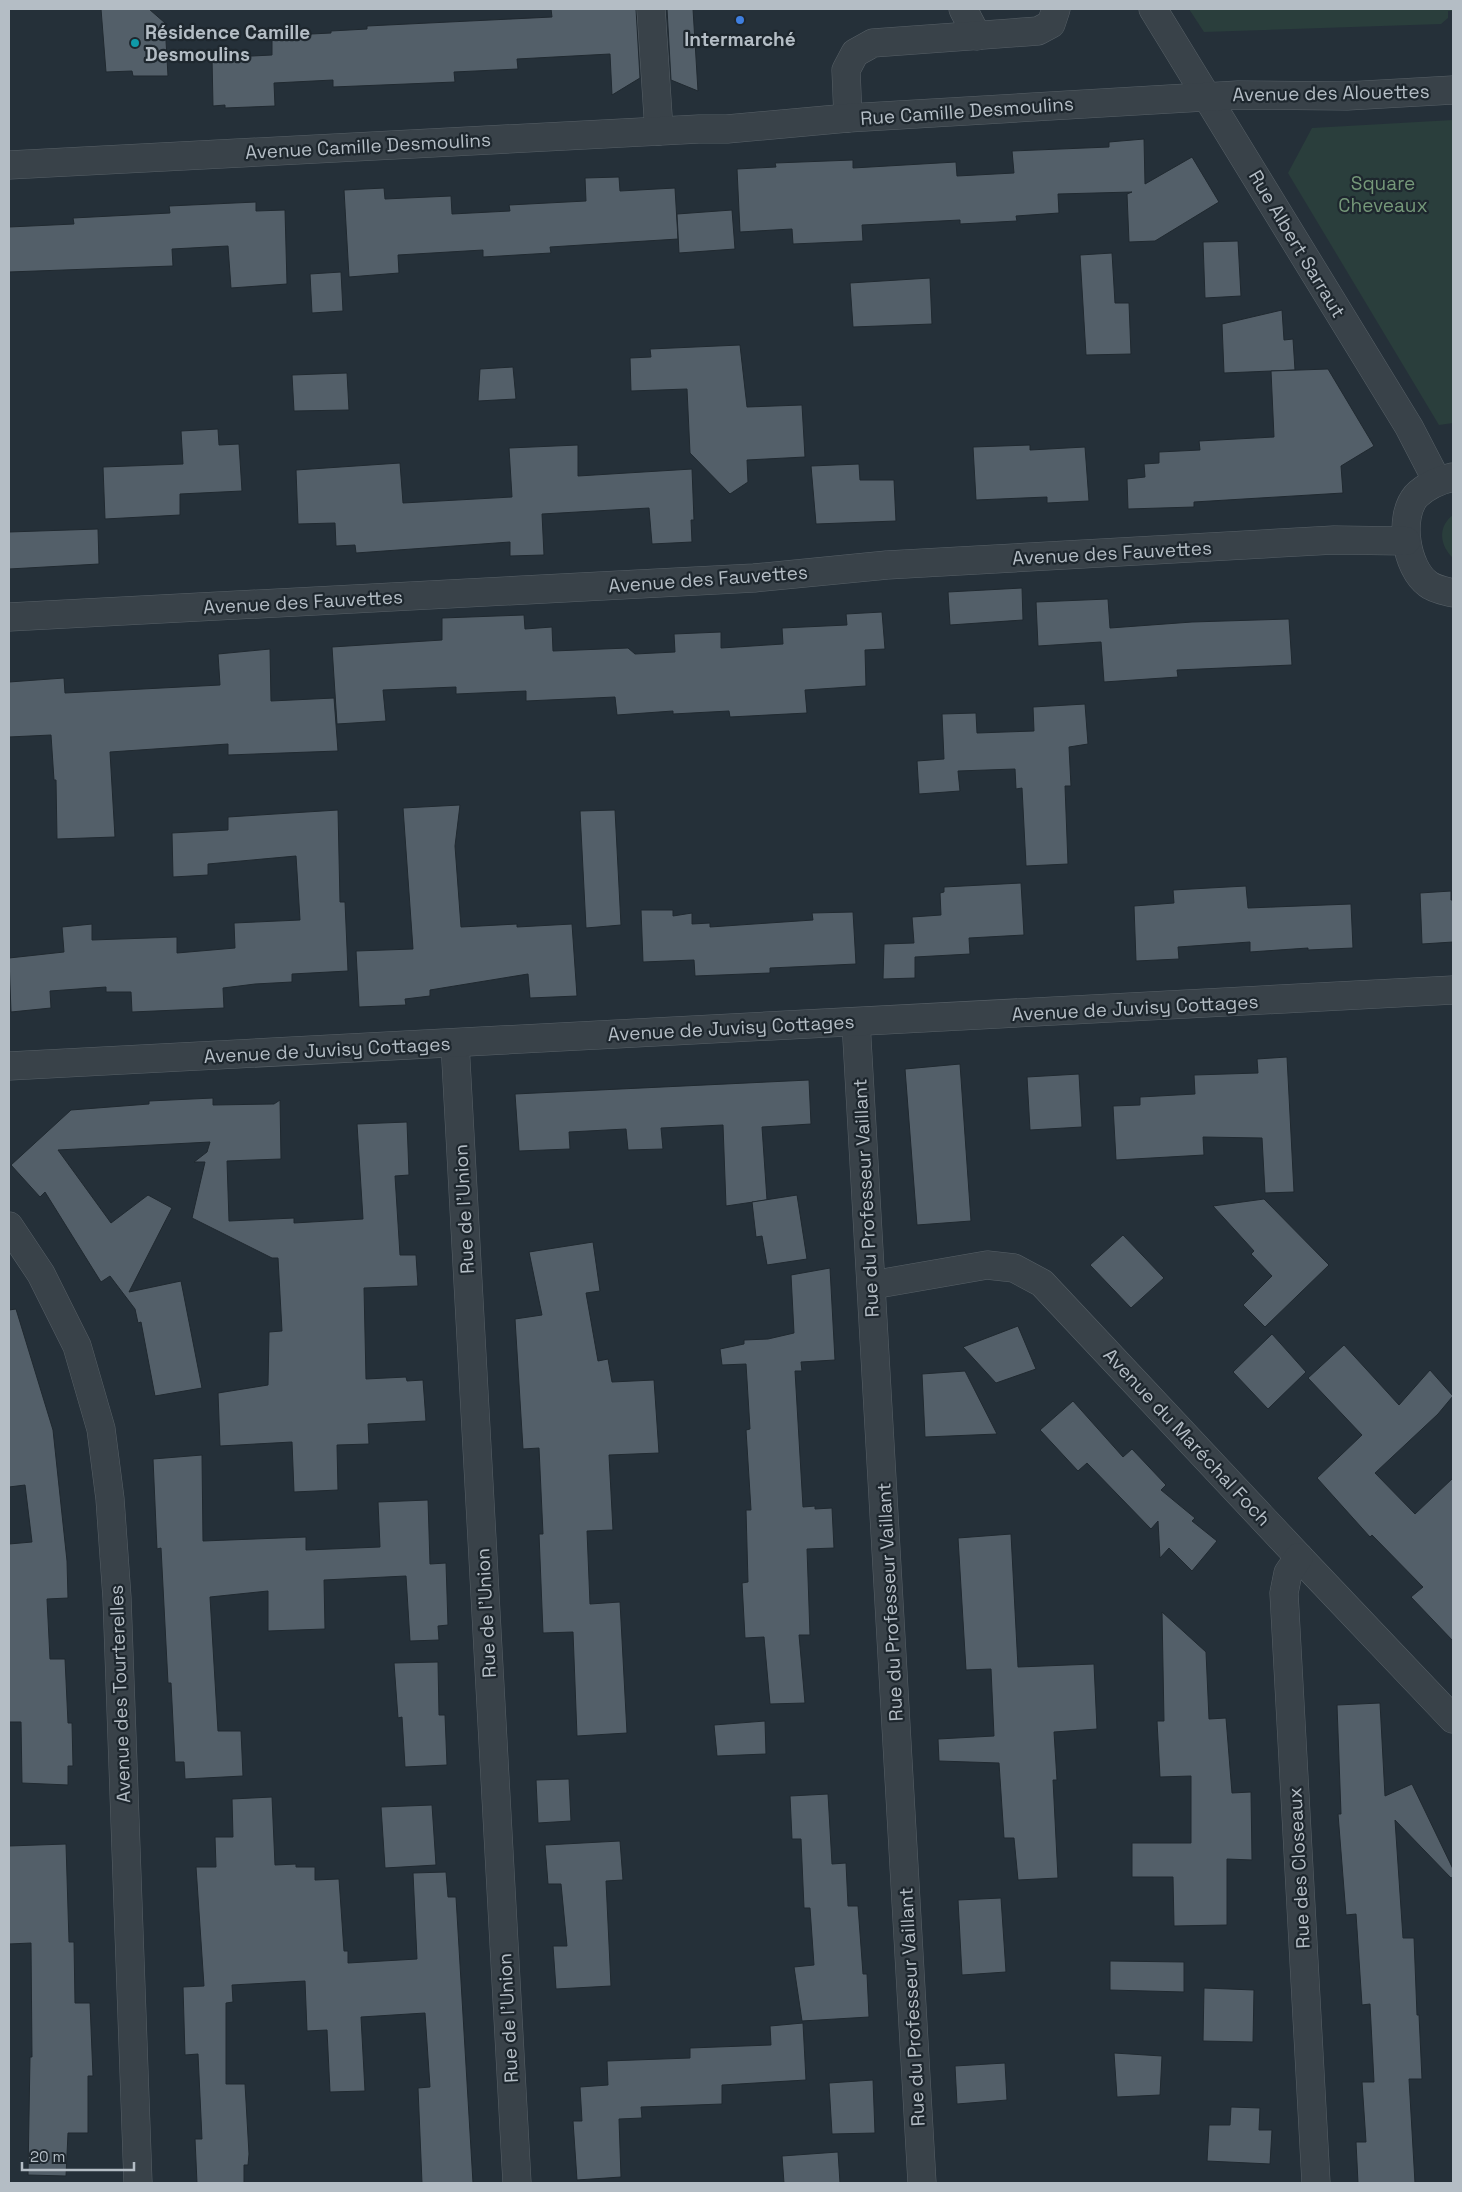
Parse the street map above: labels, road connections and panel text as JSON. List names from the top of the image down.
{
  "streets": {
    "street": [
      "Avenue des Alouettes",
      "Rue Camille Desmoulins",
      "Avenue Camille Desmoulins",
      "Rue Albert Sarraut",
      "Avenue des Fauvettes",
      "Avenue de Juvisy Cottages",
      "Rue du Professeur Vaillant",
      "Rue de l'Union",
      "Avenue du Maréchal Foch",
      "Avenue des Tourterelles",
      "Rue des Closeaux"
    ]
  },
  "crossings": [
    ["Avenue des Alouettes", "Rue Camille Desmoulins"],
    ["Avenue des Alouettes", "Rue Albert Sarraut"],
    ["Rue Camille Desmoulins", "Avenue Camille Desmoulins"],
    ["Rue Camille Desmoulins", "Rue Albert Sarraut"],
    ["Avenue de Juvisy Cottages", "Rue du Professeur Vaillant"],
    ["Avenue de Juvisy Cottages", "Rue de l'Union"],
    ["Rue du Professeur Vaillant", "Avenue du Maréchal Foch"],
    ["Avenue du Maréchal Foch", "Rue des Closeaux"]
  ],
  "parks": ["Square Cheveaux"],
  "places": ["Intermarché", "Résidence Camille Desmoulins"],
  "scale_bar": "20 m"
}
